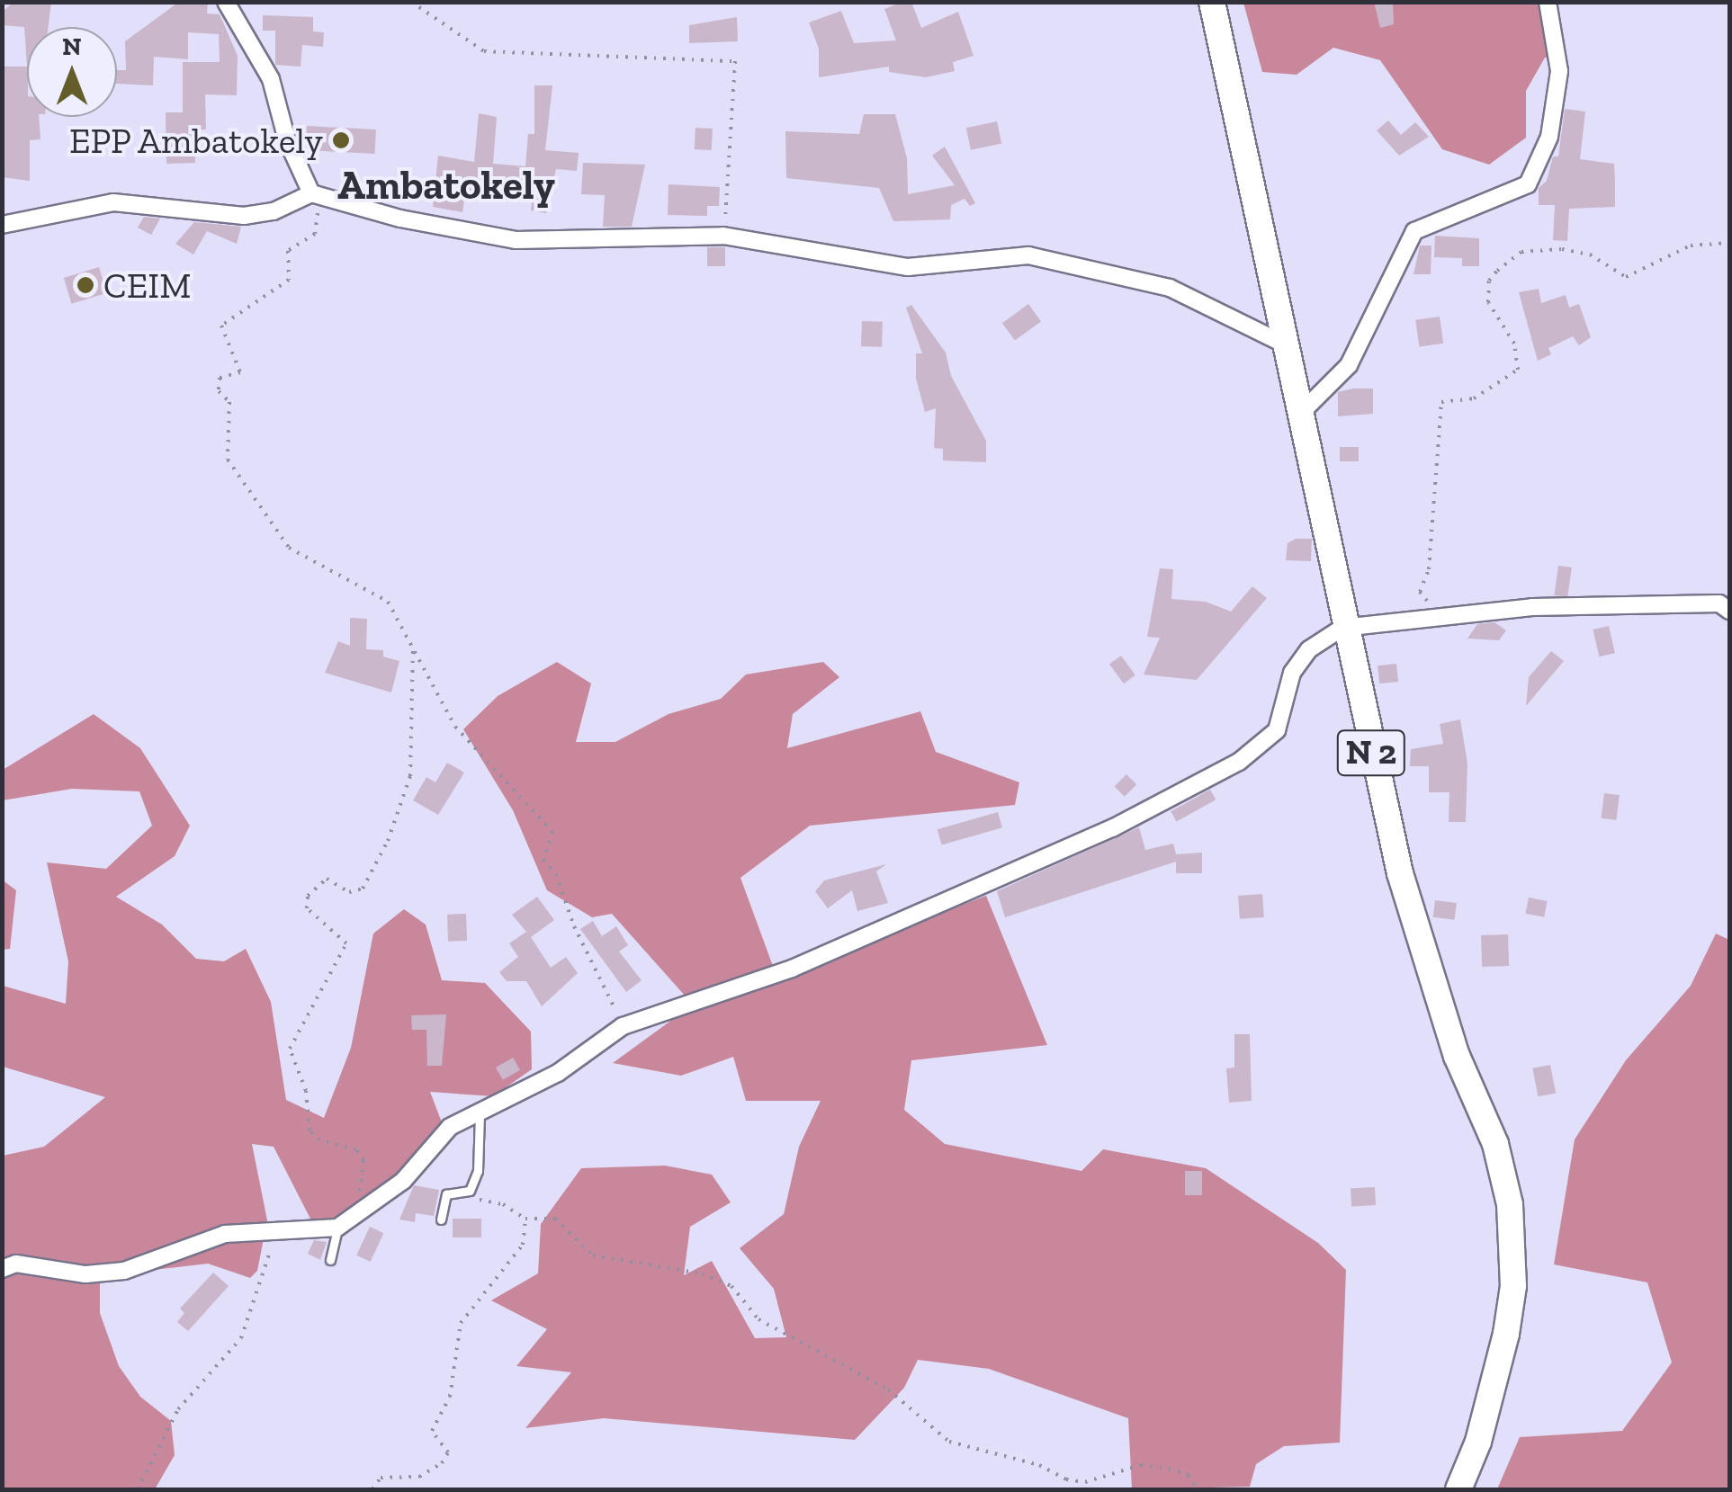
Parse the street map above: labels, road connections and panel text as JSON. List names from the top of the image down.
{
  "streets": {
    "main road": ["N 2"]
  },
  "districts": ["Ambatokely"],
  "places": ["EPP Ambatokely", "CEIM"],
  "north": "top"
}
